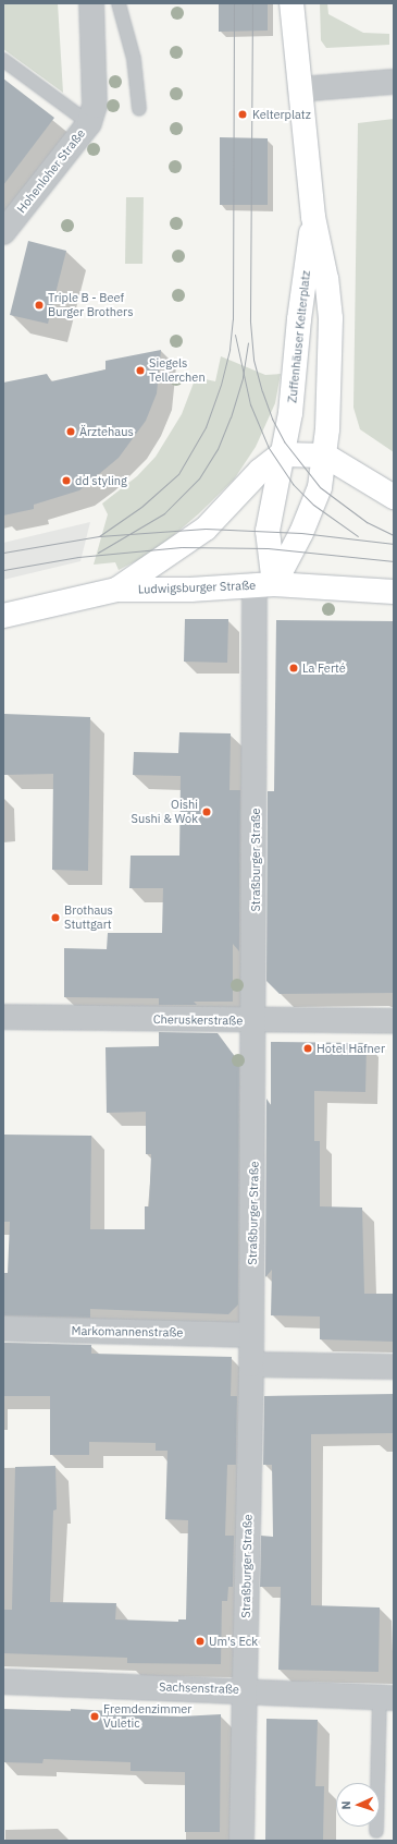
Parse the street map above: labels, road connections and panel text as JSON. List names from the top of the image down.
{
  "streets": {
    "main road": ["Zuffenhäuser Kelterplatz", "Ludwigsburger Straße"],
    "street": [
      "Hohenloher Straße",
      "Straßburger Straße",
      "Cheruskerstraße",
      "Markomannenstraße",
      "Sachsenstraße"
    ]
  },
  "crossings": [
    ["Zuffenhäuser Kelterplatz", "Ludwigsburger Straße"],
    ["Zuffenhäuser Kelterplatz", "Straßburger Straße"],
    ["Ludwigsburger Straße", "Straßburger Straße"],
    ["Straßburger Straße", "Cheruskerstraße"],
    ["Straßburger Straße", "Markomannenstraße"],
    ["Straßburger Straße", "Sachsenstraße"]
  ],
  "places": [
    "Kelterplatz",
    "Triple B - Beef Burger Brothers",
    "Siegels Tellerchen",
    "Ärztehaus",
    "dd styling",
    "La Ferté",
    "Oishi Sushi & Wok",
    "Brothaus Stuttgart",
    "Hotel Hafner",
    "Um's Eck",
    "Fremdenzimmer Vuletic"
  ],
  "north": "left"
}
